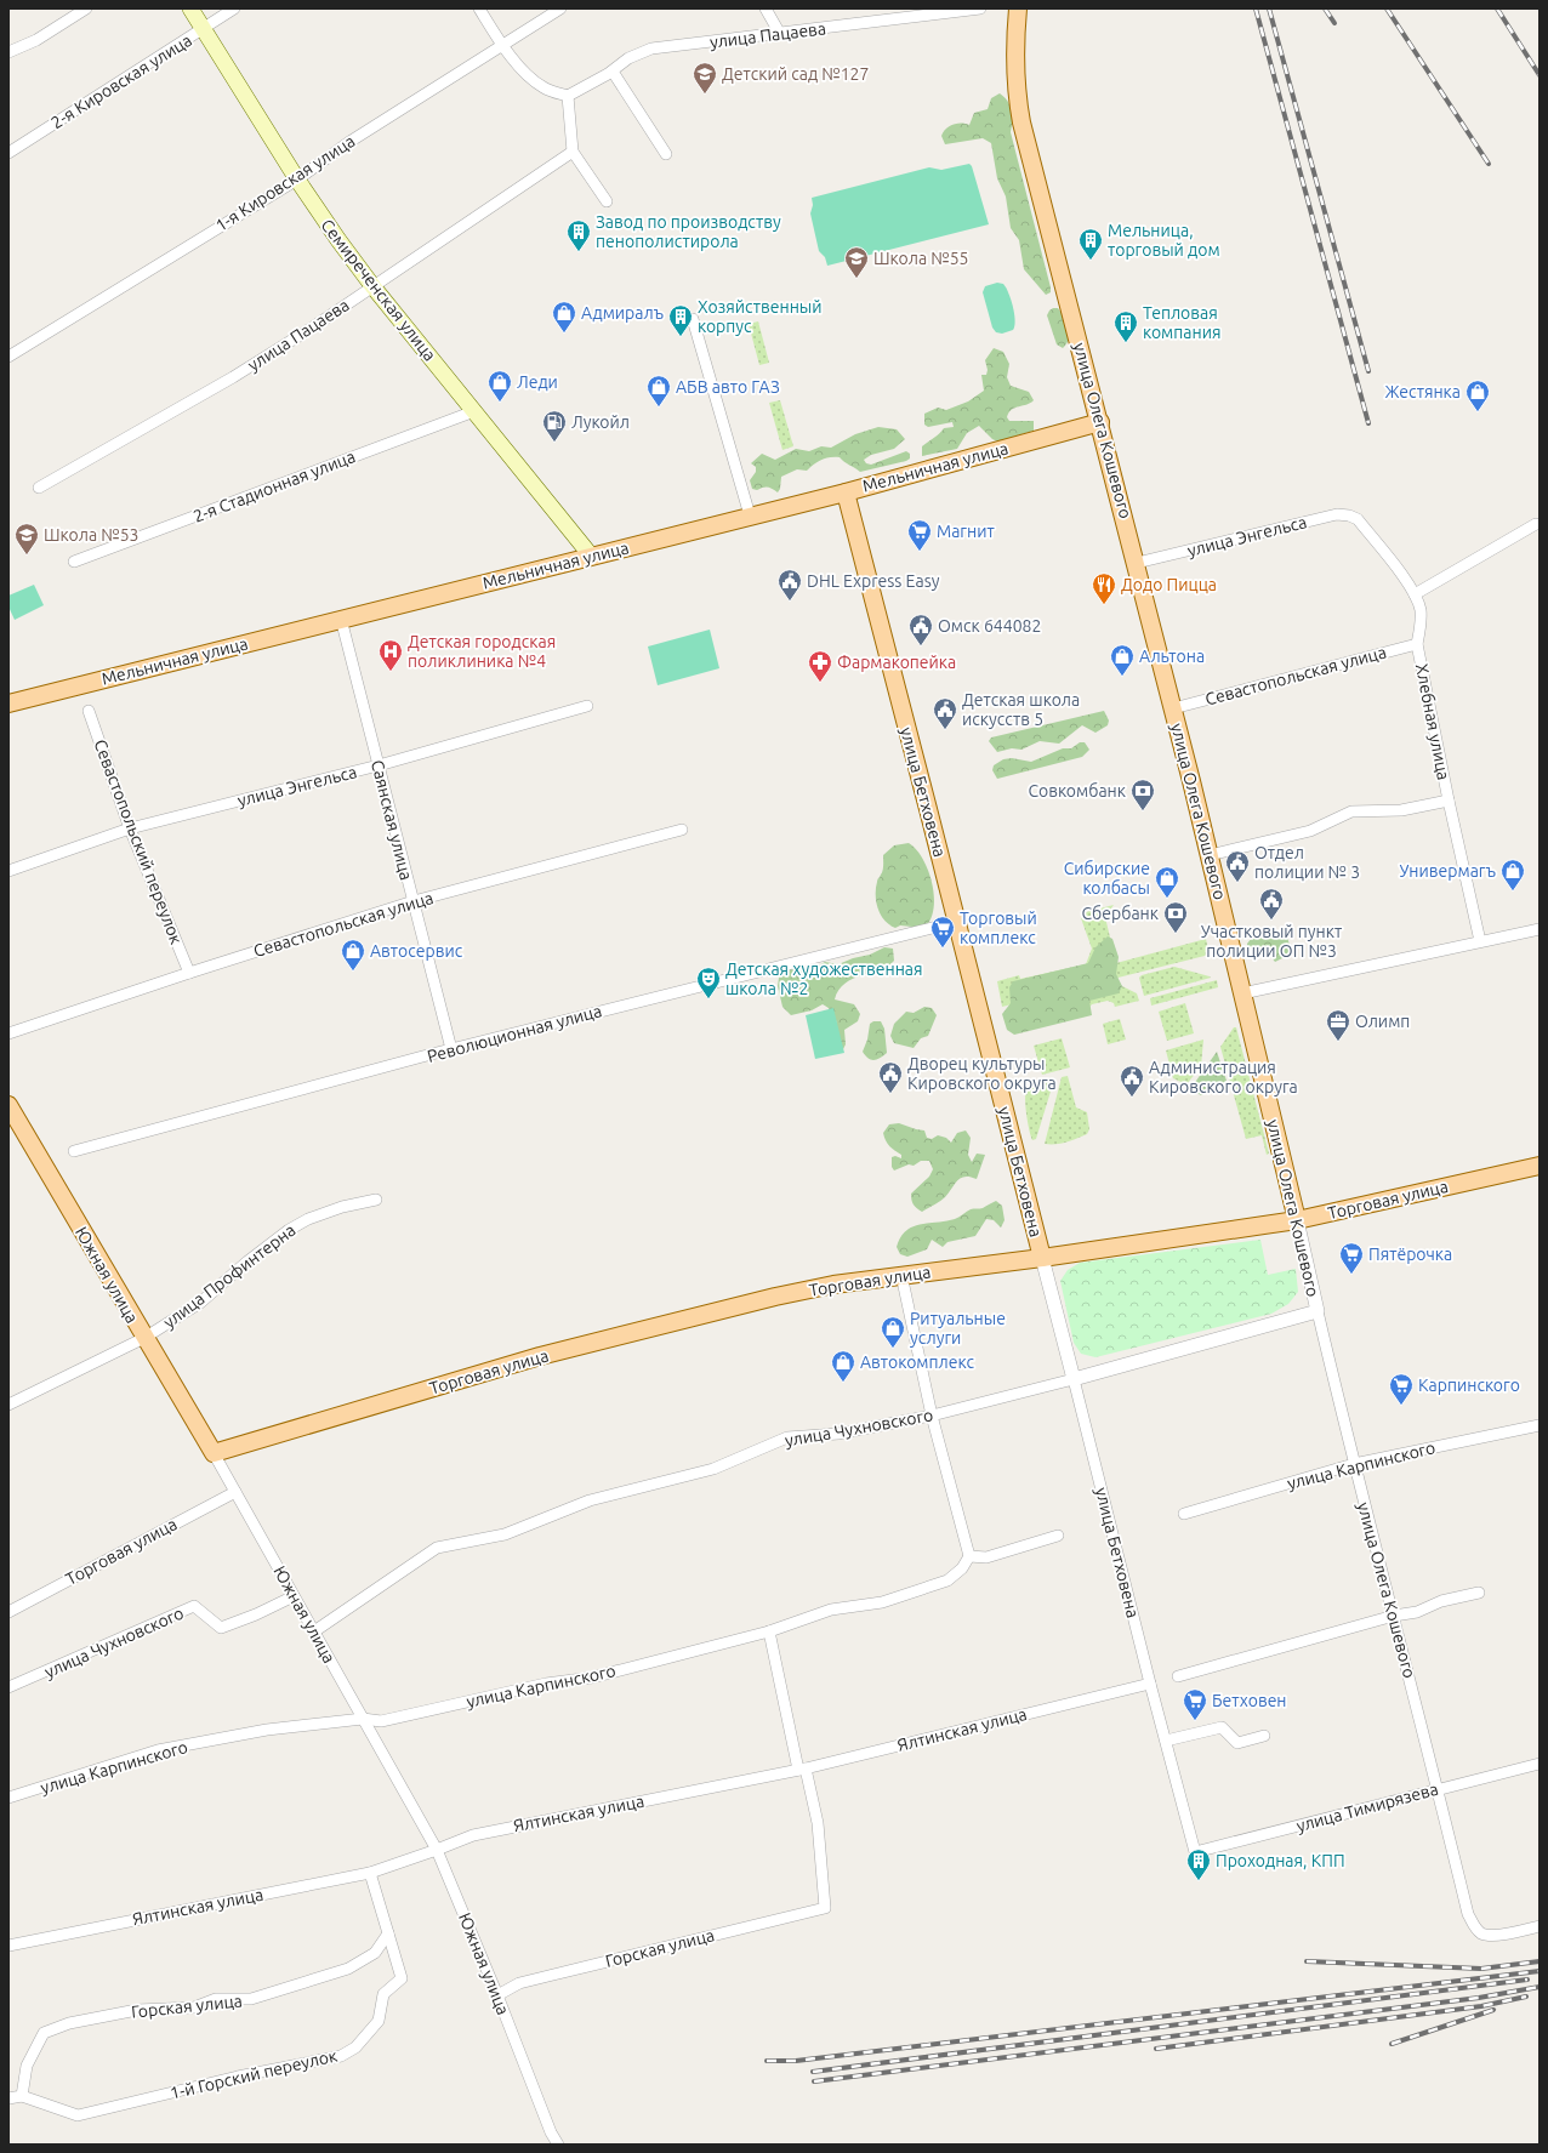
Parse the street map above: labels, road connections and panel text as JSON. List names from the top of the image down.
{
  "streets": {
    "main road": [
      "Семиреченская улица",
      "улица Олега Кошевого",
      "Мельничная улица",
      "улица Бетховена",
      "Торговая улица",
      "Южная улица"
    ],
    "street": [
      "улица Пацаева",
      "2-я Кировская улица",
      "1-я Кировская улица",
      "2-я Стадионная улица",
      "улица Энгельса",
      "Севастопольская улица",
      "Хлебная улица",
      "Саянская улица",
      "Севастопольский переулок",
      "Революционная улица",
      "улица Профинтерна",
      "улица Чухновского",
      "улица Карпинского",
      "Ялтинская улица",
      "улица Тимирязева",
      "Горская улица",
      "1-й Горский переулок"
    ]
  },
  "crossings": [
    ["улица Пацаева", "Семиреченская улица"],
    ["2-я Кировская улица", "Семиреченская улица"],
    ["1-я Кировская улица", "Семиреченская улица"],
    ["Семиреченская улица", "Мельничная улица"],
    ["Семиреченская улица", "2-я Стадионная улица"],
    ["улица Олега Кошевого", "Мельничная улица"],
    ["улица Олега Кошевого", "улица Энгельса"],
    ["улица Олега Кошевого", "Севастопольская улица"],
    ["улица Олега Кошевого", "Торговая улица"],
    ["улица Олега Кошевого", "улица Чухновского"],
    ["улица Олега Кошевого", "улица Карпинского"],
    ["улица Олега Кошевого", "улица Тимирязева"],
    ["Мельничная улица", "улица Бетховена"],
    ["Мельничная улица", "Саянская улица"],
    ["улица Энгельса", "Хлебная улица"],
    ["улица Энгельса", "Саянская улица"],
    ["улица Энгельса", "Севастопольский переулок"],
    ["Севастопольская улица", "Хлебная улица"],
    ["Севастопольская улица", "Саянская улица"],
    ["Севастопольская улица", "Севастопольский переулок"],
    ["улица Бетховена", "Революционная улица"],
    ["улица Бетховена", "Торговая улица"],
    ["улица Бетховена", "улица Чухновского"],
    ["улица Бетховена", "Ялтинская улица"],
    ["улица Бетховена", "улица Тимирязева"],
    ["Саянская улица", "Революционная улица"],
    ["Торговая улица", "Южная улица"],
    ["Южная улица", "улица Профинтерна"],
    ["Южная улица", "улица Чухновского"],
    ["Южная улица", "улица Карпинского"],
    ["Южная улица", "Ялтинская улица"],
    ["Южная улица", "Горская улица"],
    ["Ялтинская улица", "Горская улица"],
    ["Горская улица", "1-й Горский переулок"]
  ],
  "places": {
    "school or university": ["Детский сад №127", "Школа №55", "Школа №53"],
    "building": [
      "Завод по производству пенополистирола",
      "Мельница, торговый дом",
      "Хозяйственный корпус",
      "Тепловая компания",
      "Проходная, КПП"
    ],
    "shop": [
      "Адмиралъ",
      "Леди",
      "АБВ авто ГАЗ",
      "Жестянка",
      "Альтона",
      "Универмагъ",
      "Сибирские колбасы",
      "Автосервис",
      "Ритуальные услуги",
      "Автокомплекс"
    ],
    "fuel station": ["Лукойл"],
    "supermarket": [
      "Магнит",
      "Торговый комплекс",
      "Пятёрочка",
      "Карпинского",
      "Бетховен"
    ],
    "public building": [
      "DHL Express Easy",
      "Омск 644082",
      "Детская школа искусств 5",
      "Отдел полиции № 3",
      "Участковый пункт полиции ОП №3",
      "Дворец культуры Кировского округа",
      "Администрация Кировского округа"
    ],
    "restaurant": ["Додо Пицца"],
    "hospital": ["Детская городская поликлиника №4"],
    "pharmacy": ["Фармакопейка"],
    "bank": ["Совкомбанк", "Сбербанк"],
    "theatre": ["Детская художественная школа №2"],
    "office": ["Олимп"]
  }
}
